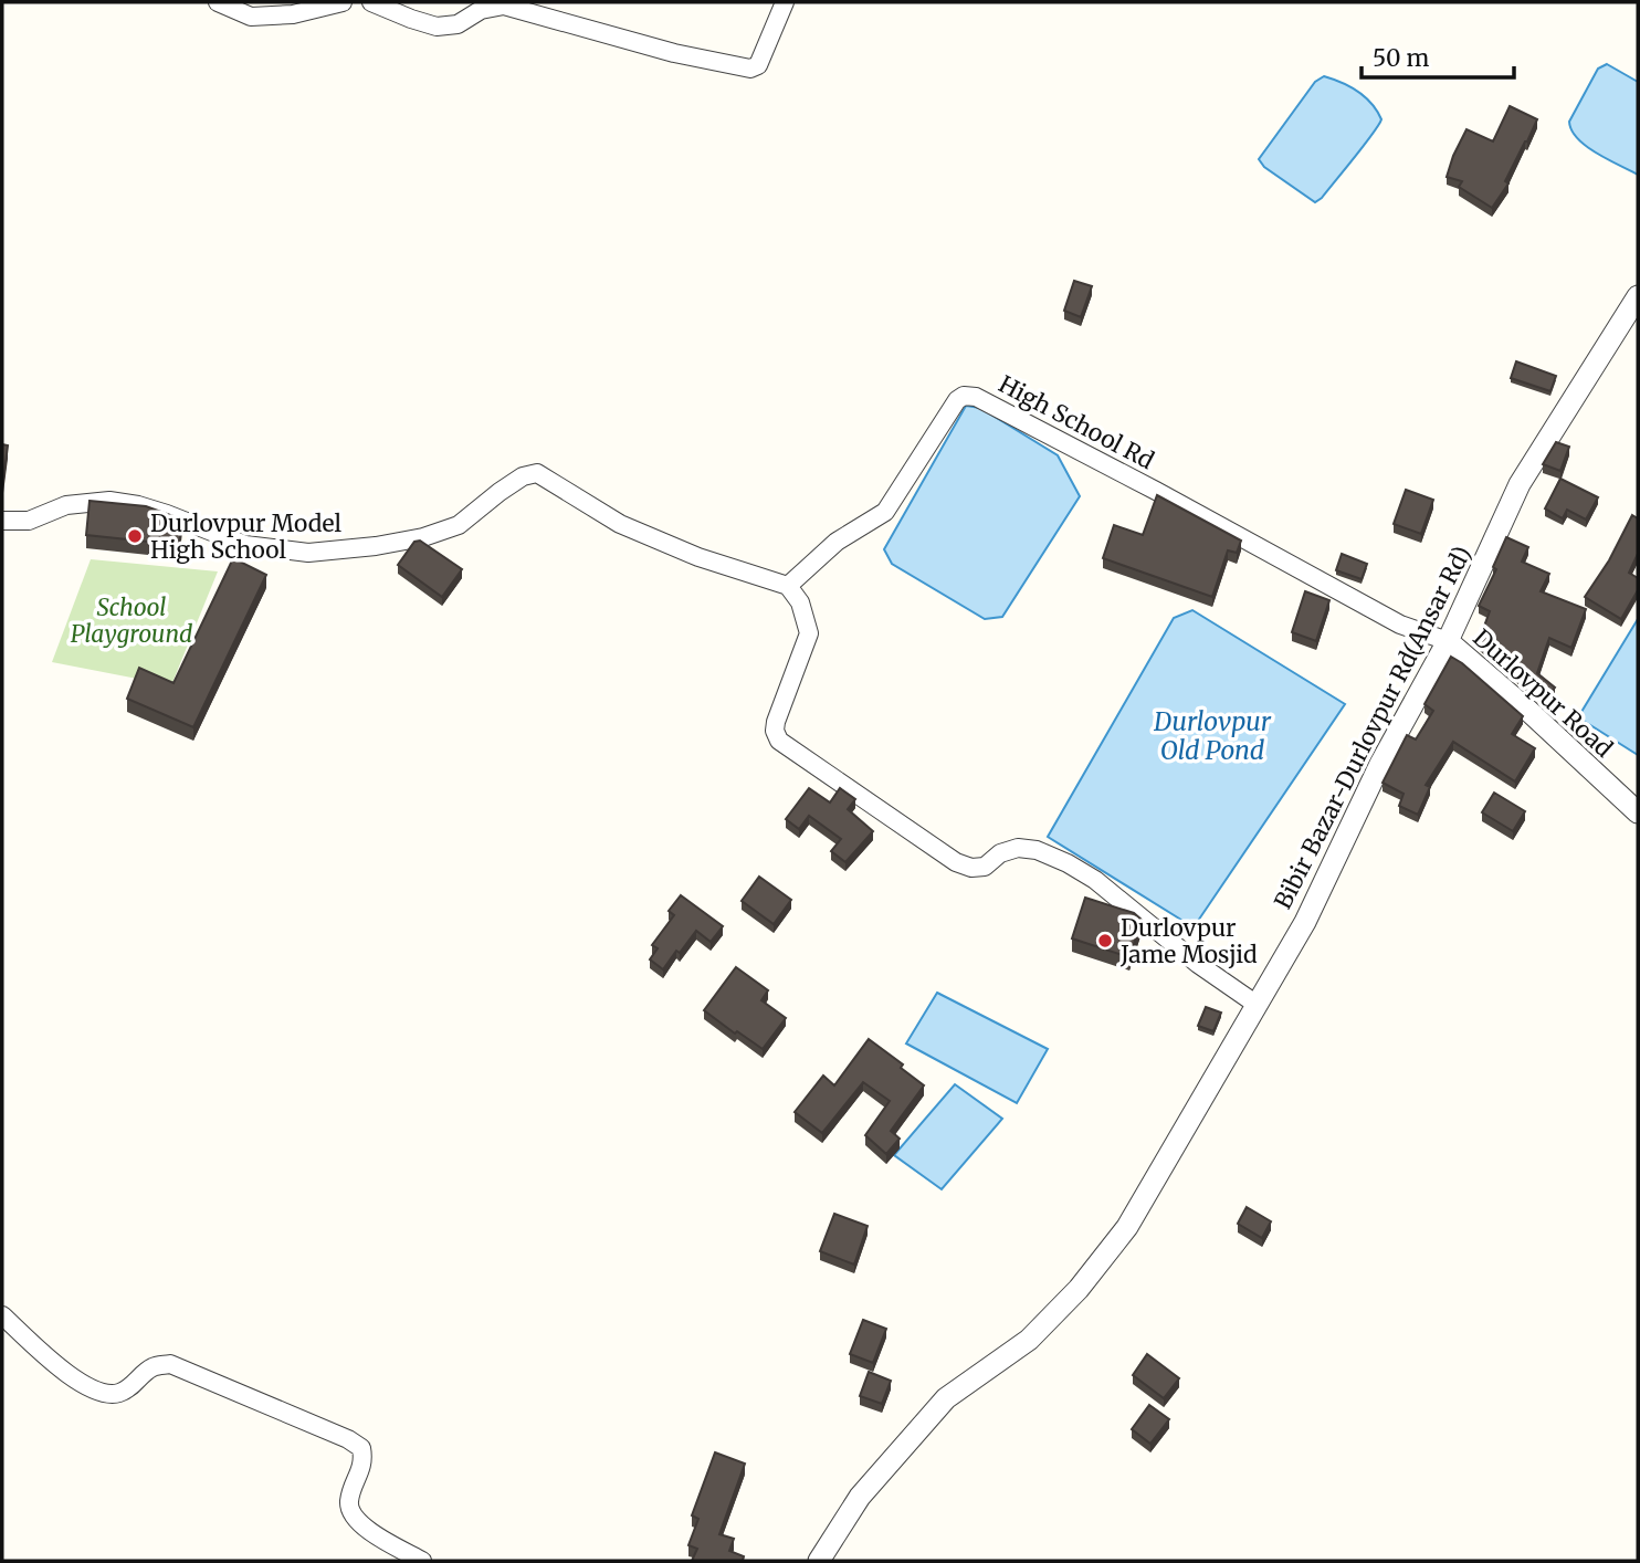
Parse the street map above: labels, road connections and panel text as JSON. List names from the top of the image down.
{
  "streets": {
    "street": ["High School Rd", "Durlovpur Road", "Bibir Bazar-Durlovpur Rd(Ansar Rd)"]
  },
  "crossings": [
    ["High School Rd", "Durlovpur Road"],
    ["High School Rd", "Bibir Bazar-Durlovpur Rd(Ansar Rd)"],
    ["Durlovpur Road", "Bibir Bazar-Durlovpur Rd(Ansar Rd)"]
  ],
  "water": ["Durlovpur Old Pond"],
  "parks": ["School Playground"],
  "places": ["Durlovpur Model High School", "Durlovpur Jame Mosjid"],
  "scale_bar": "50 m"
}
